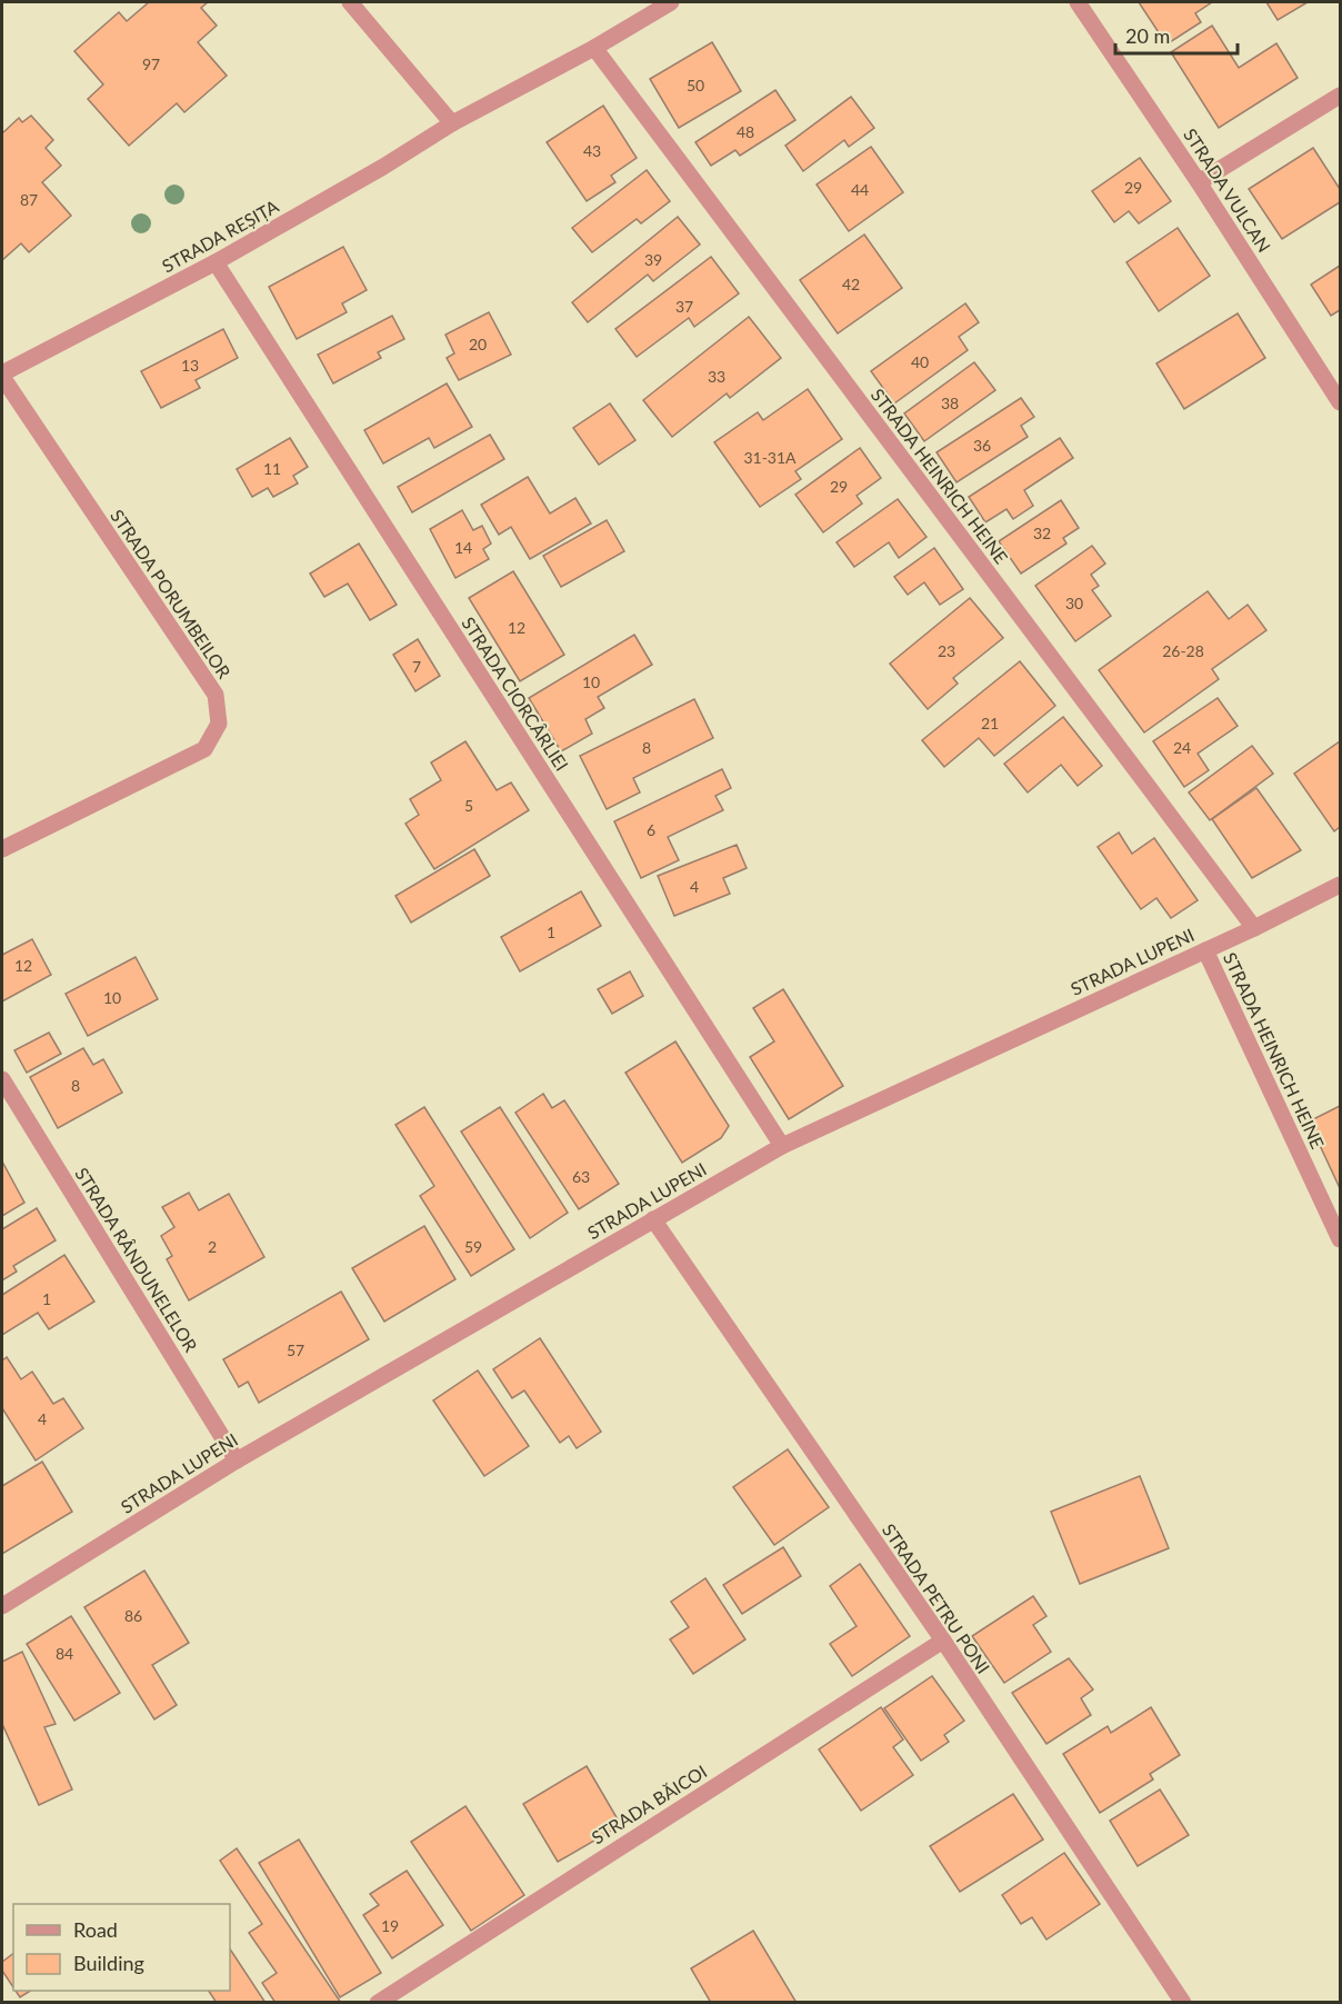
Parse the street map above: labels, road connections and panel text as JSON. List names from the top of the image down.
{
  "streets": {
    "street": [
      "STRADA VULCAN",
      "STRADA REȘIȚA",
      "STRADA HEINRICH HEINE",
      "STRADA PORUMBEILOR",
      "STRADA CIORCÂRLIEI",
      "STRADA LUPENI",
      "STRADA RÂNDUNELELOR",
      "STRADA PETRU PONI",
      "STRADA BĂICOI"
    ]
  },
  "crossings": [
    ["STRADA REȘIȚA", "STRADA HEINRICH HEINE"],
    ["STRADA REȘIȚA", "STRADA PORUMBEILOR"],
    ["STRADA REȘIȚA", "STRADA CIORCÂRLIEI"],
    ["STRADA HEINRICH HEINE", "STRADA LUPENI"],
    ["STRADA CIORCÂRLIEI", "STRADA LUPENI"],
    ["STRADA LUPENI", "STRADA RÂNDUNELELOR"],
    ["STRADA LUPENI", "STRADA PETRU PONI"],
    ["STRADA PETRU PONI", "STRADA BĂICOI"]
  ],
  "house_numbers": [
    "97",
    "50",
    "48",
    "43",
    "29",
    "44",
    "87",
    "39",
    "42",
    "37",
    "20",
    "40",
    "13",
    "33",
    "38",
    "36",
    "31-31A",
    "11",
    "29",
    "32",
    "14",
    "30",
    "12",
    "23",
    "26-28",
    "7",
    "10",
    "21",
    "8",
    "24",
    "5",
    "6",
    "4",
    "1",
    "12",
    "10",
    "8",
    "63",
    "2",
    "59",
    "1",
    "57",
    "4",
    "86",
    "84",
    "19"
  ],
  "legend": ["Road", "Building"],
  "scale_bar": "20 m"
}
